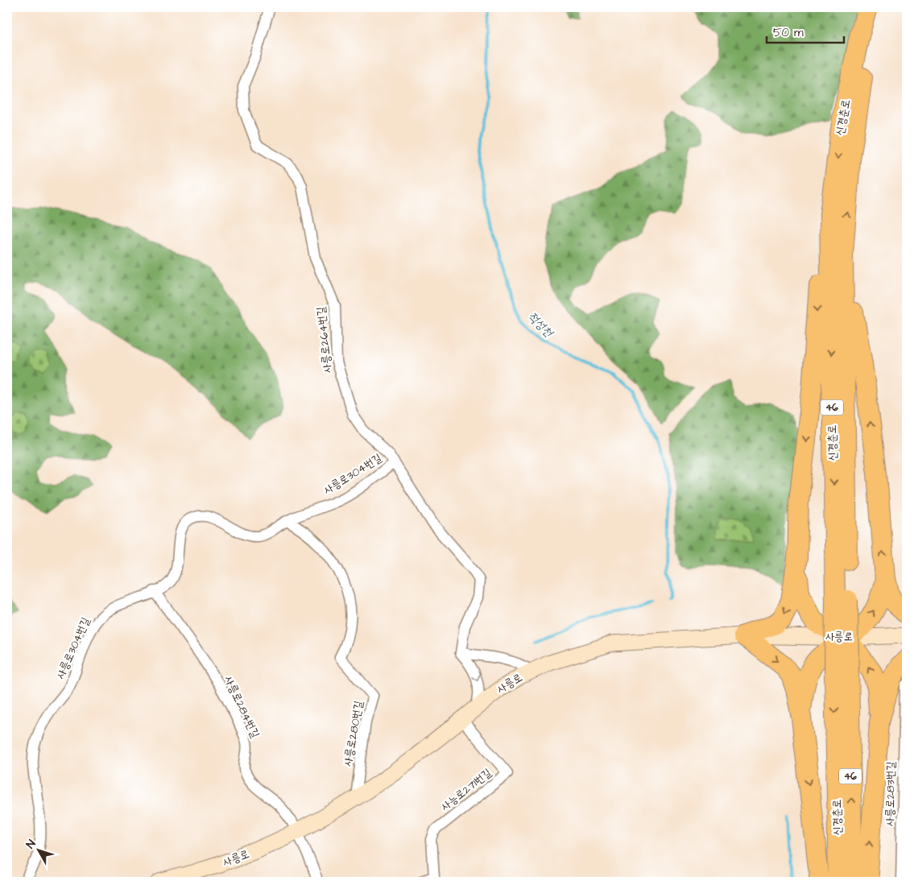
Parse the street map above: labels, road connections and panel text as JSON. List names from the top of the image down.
{
  "streets": {
    "highway": ["신경춘로", "46"],
    "street": [
      "사릉로264번길",
      "사릉로304번길",
      "사릉로",
      "사릉로284번길",
      "사릉로280번길",
      "사능로271번길",
      "사릉로283번길"
    ]
  },
  "crossings": [
    ["사릉로264번길", "사릉로304번길"],
    ["사릉로304번길", "사릉로284번길"],
    ["사릉로304번길", "사릉로280번길"],
    ["사릉로", "사릉로284번길"],
    ["사릉로", "사릉로280번길"],
    ["사릉로", "사능로271번길"]
  ],
  "water": ["적성천"],
  "scale_bar": "50 m",
  "north": "top left"
}
